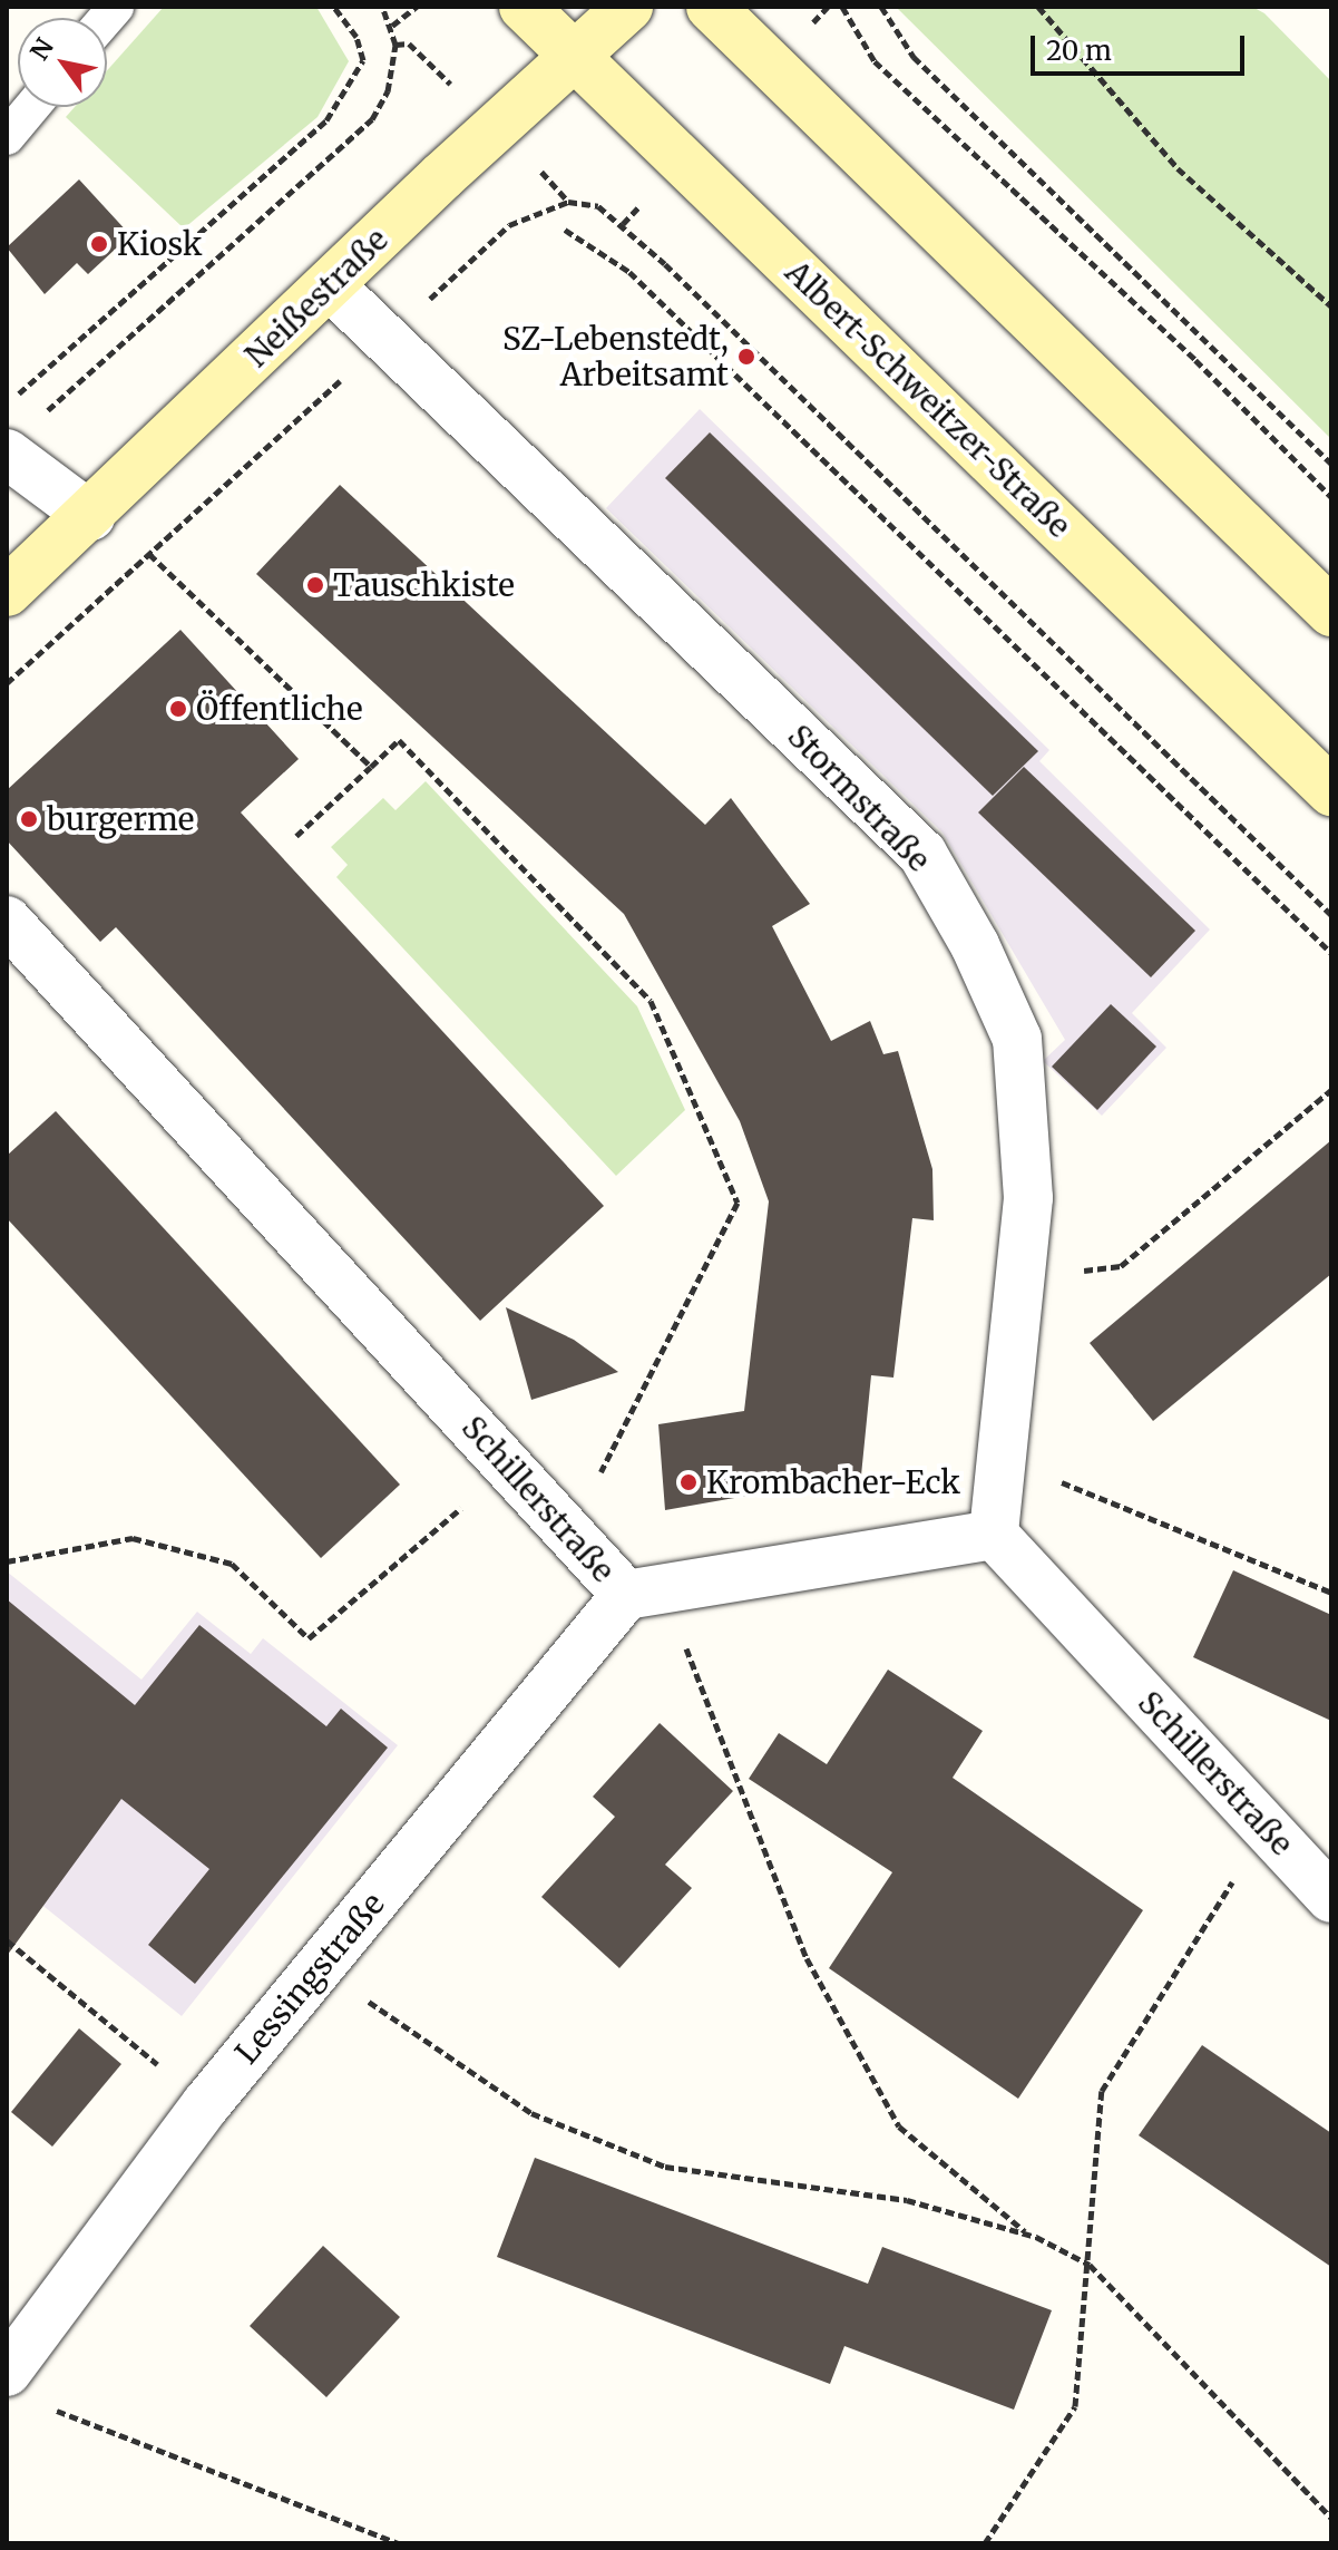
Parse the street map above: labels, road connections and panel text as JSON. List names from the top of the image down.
{
  "streets": {
    "street": [
      "Neißestraße",
      "Albert-Schweitzer-Straße",
      "Stormstraße",
      "Schillerstraße",
      "Lessingstraße"
    ]
  },
  "crossings": [
    ["Neißestraße", "Albert-Schweitzer-Straße"],
    ["Neißestraße", "Stormstraße"],
    ["Stormstraße", "Schillerstraße"],
    ["Schillerstraße", "Lessingstraße"]
  ],
  "places": [
    "Kiosk",
    "SZ-Lebenstedt, Arbeitsamt",
    "Tauschkiste",
    "Öffentliche",
    "burgerme",
    "Krombacher-Eck"
  ],
  "scale_bar": "20 m",
  "north": "top left"
}
